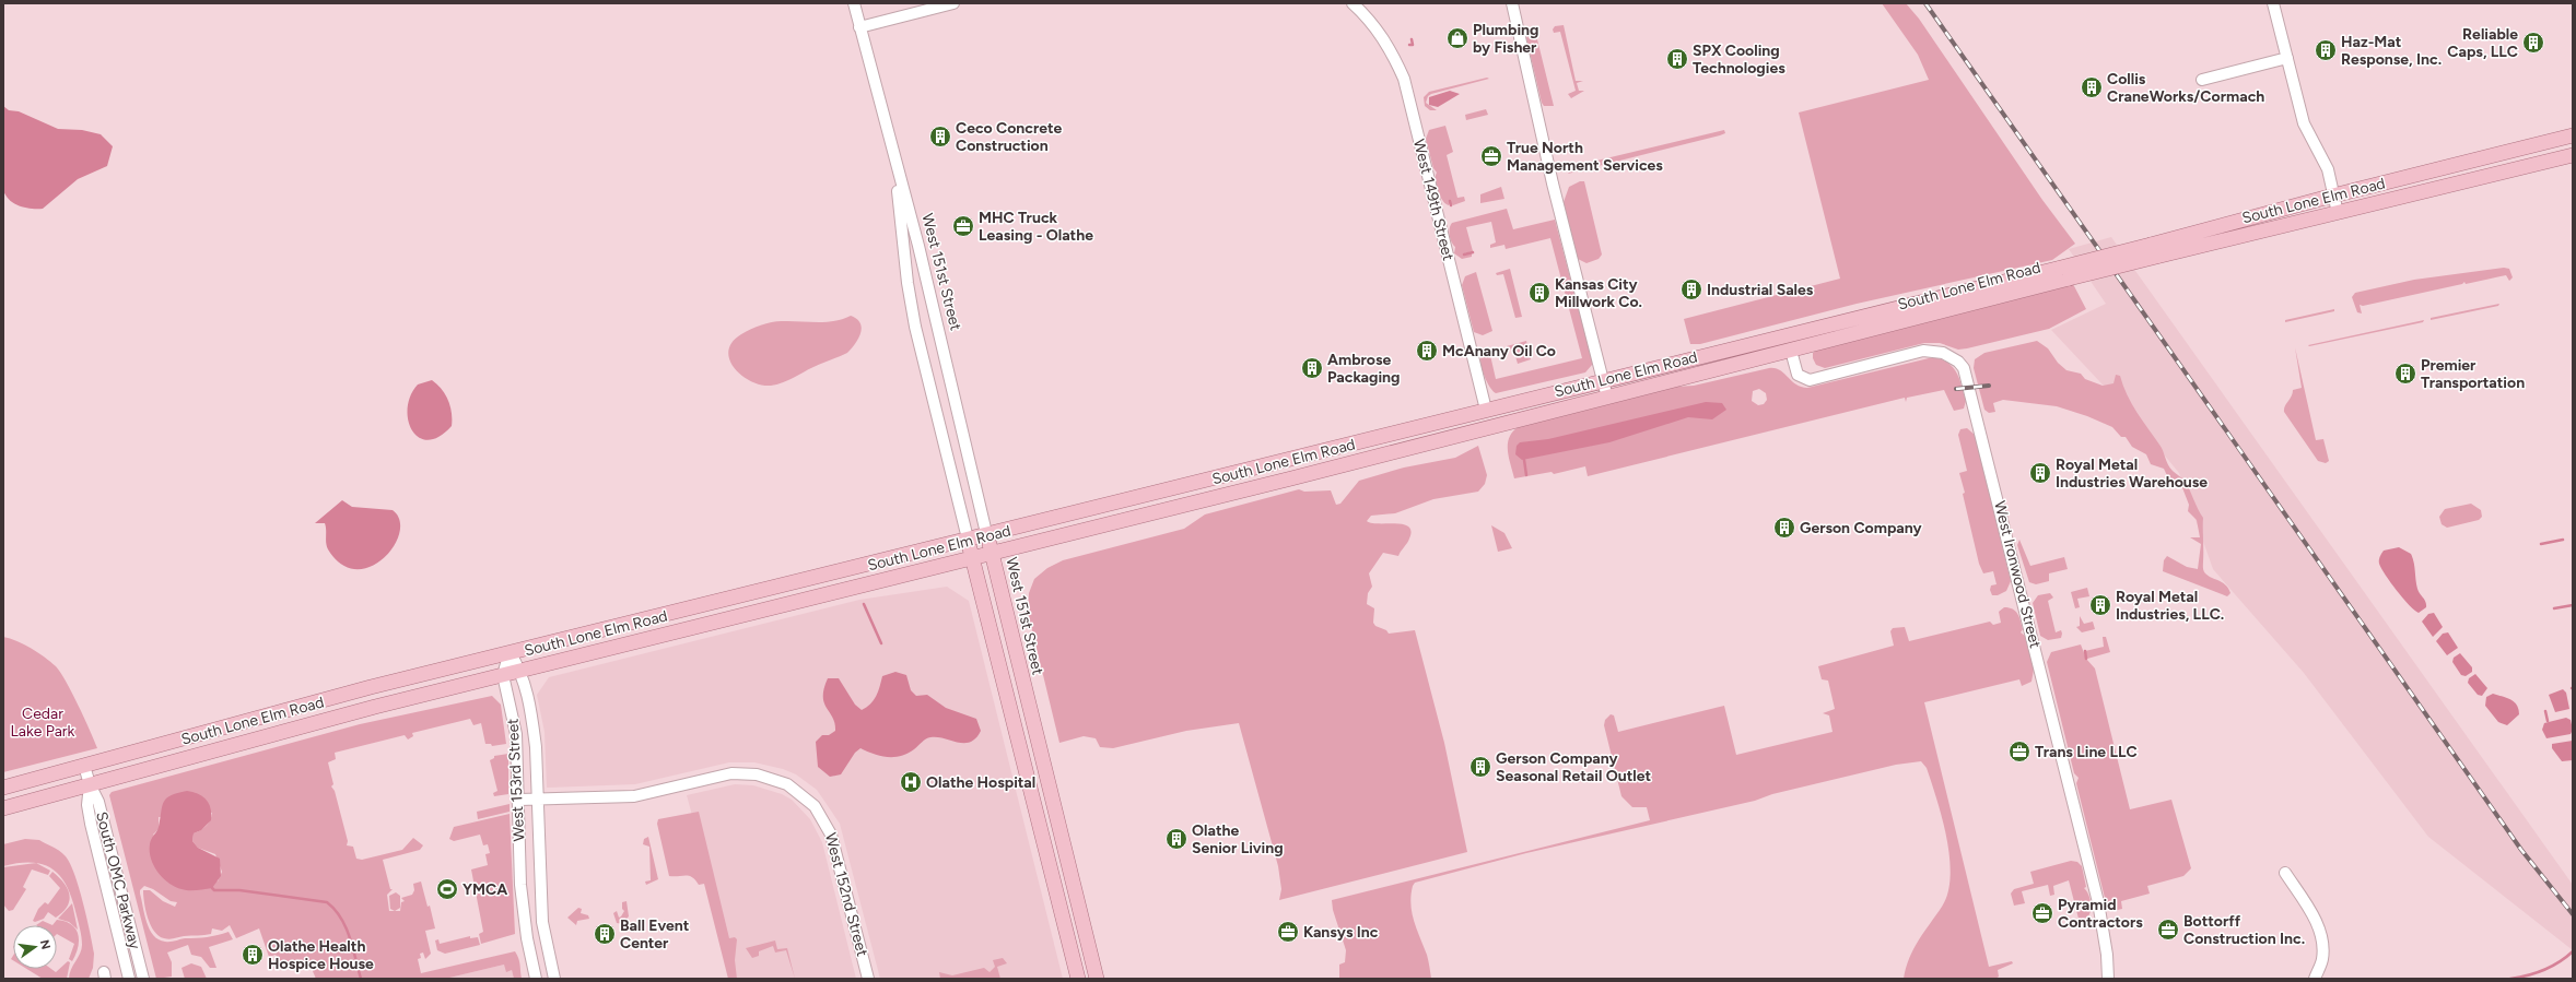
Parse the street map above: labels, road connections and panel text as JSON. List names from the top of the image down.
{
  "streets": {
    "main road": ["South Lone Elm Road", "West 151st Street"],
    "street": [
      "West 149th Street",
      "West Ironwood Street",
      "West 153rd Street",
      "South OMC Parkway",
      "West 152nd Street"
    ]
  },
  "crossings": [
    ["West 149th Street", "South Lone Elm Road"],
    ["South Lone Elm Road", "West 151st Street"],
    ["South Lone Elm Road", "West Ironwood Street"],
    ["South Lone Elm Road", "West 153rd Street"],
    ["South Lone Elm Road", "South OMC Parkway"],
    ["West 153rd Street", "West 152nd Street"]
  ],
  "parks": ["Cedar Lake Park"],
  "places": {
    "shop": ["Plumbing by Fisher"],
    "building": [
      "Reliable Caps, LLC",
      "Haz-Mat Response, Inc.",
      "SPX Cooling Technologies",
      "Collis CraneWorks/Cormach",
      "Ceco Concrete Construction",
      "Industrial Sales",
      "Kansas City Millwork Co.",
      "McAnany Oil Co",
      "Ambrose Packaging",
      "Premier Transportation",
      "Royal Metal Industries Warehouse",
      "Gerson Company",
      "Royal Metal Industries, LLC.",
      "Gerson Company Seasonal Retail Outlet",
      "Olathe Senior Living",
      "Ball Event Center",
      "Olathe Health Hospice House"
    ],
    "office": [
      "True North Management Services",
      "MHC Truck Leasing - Olathe",
      "Trans Line LLC",
      "Pyramid Contractors",
      "Bottorff Construction Inc.",
      "Kansys Inc"
    ],
    "hospital": ["Olathe Hospital"],
    "sports": ["YMCA"]
  },
  "north": "right"
}
